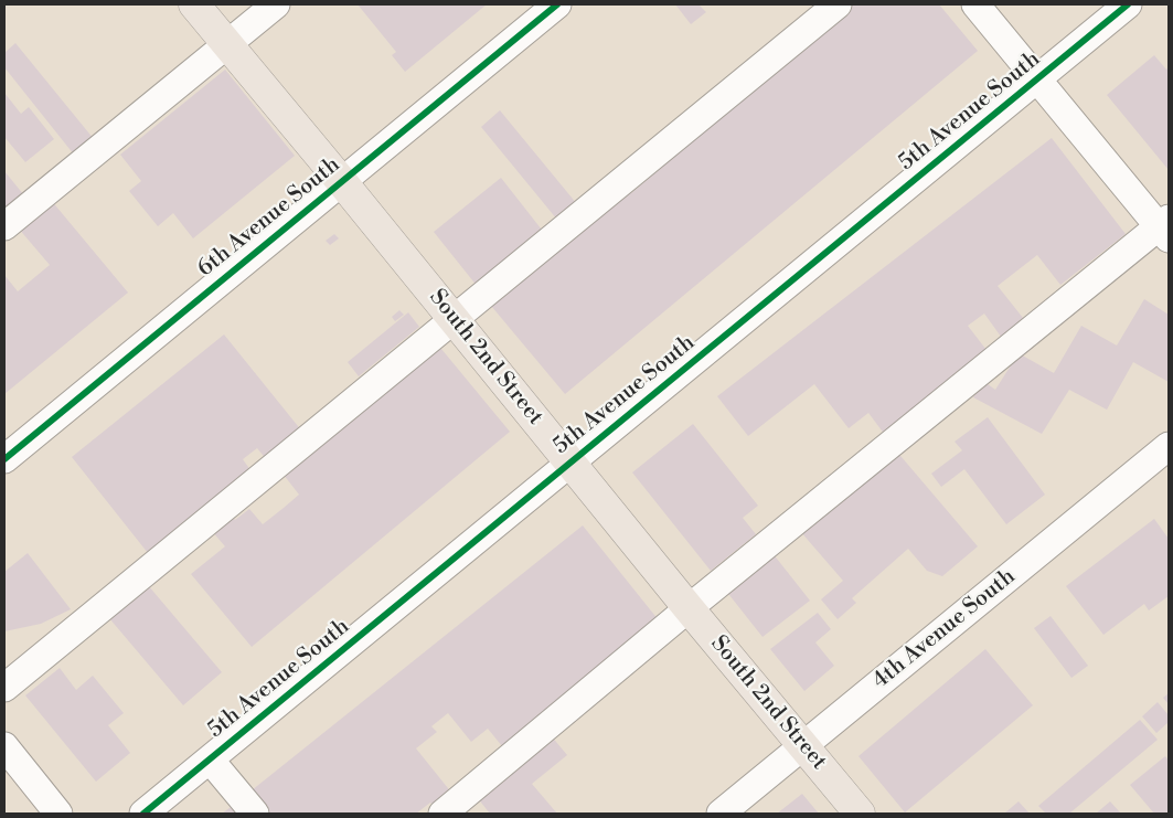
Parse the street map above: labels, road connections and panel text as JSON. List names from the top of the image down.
{
  "streets": {
    "main road": ["South 2nd Street"],
    "street": ["5th Avenue South", "6th Avenue South", "4th Avenue South"]
  },
  "crossings": [
    ["5th Avenue South", "South 2nd Street"],
    ["6th Avenue South", "South 2nd Street"],
    ["South 2nd Street", "4th Avenue South"]
  ]
}
